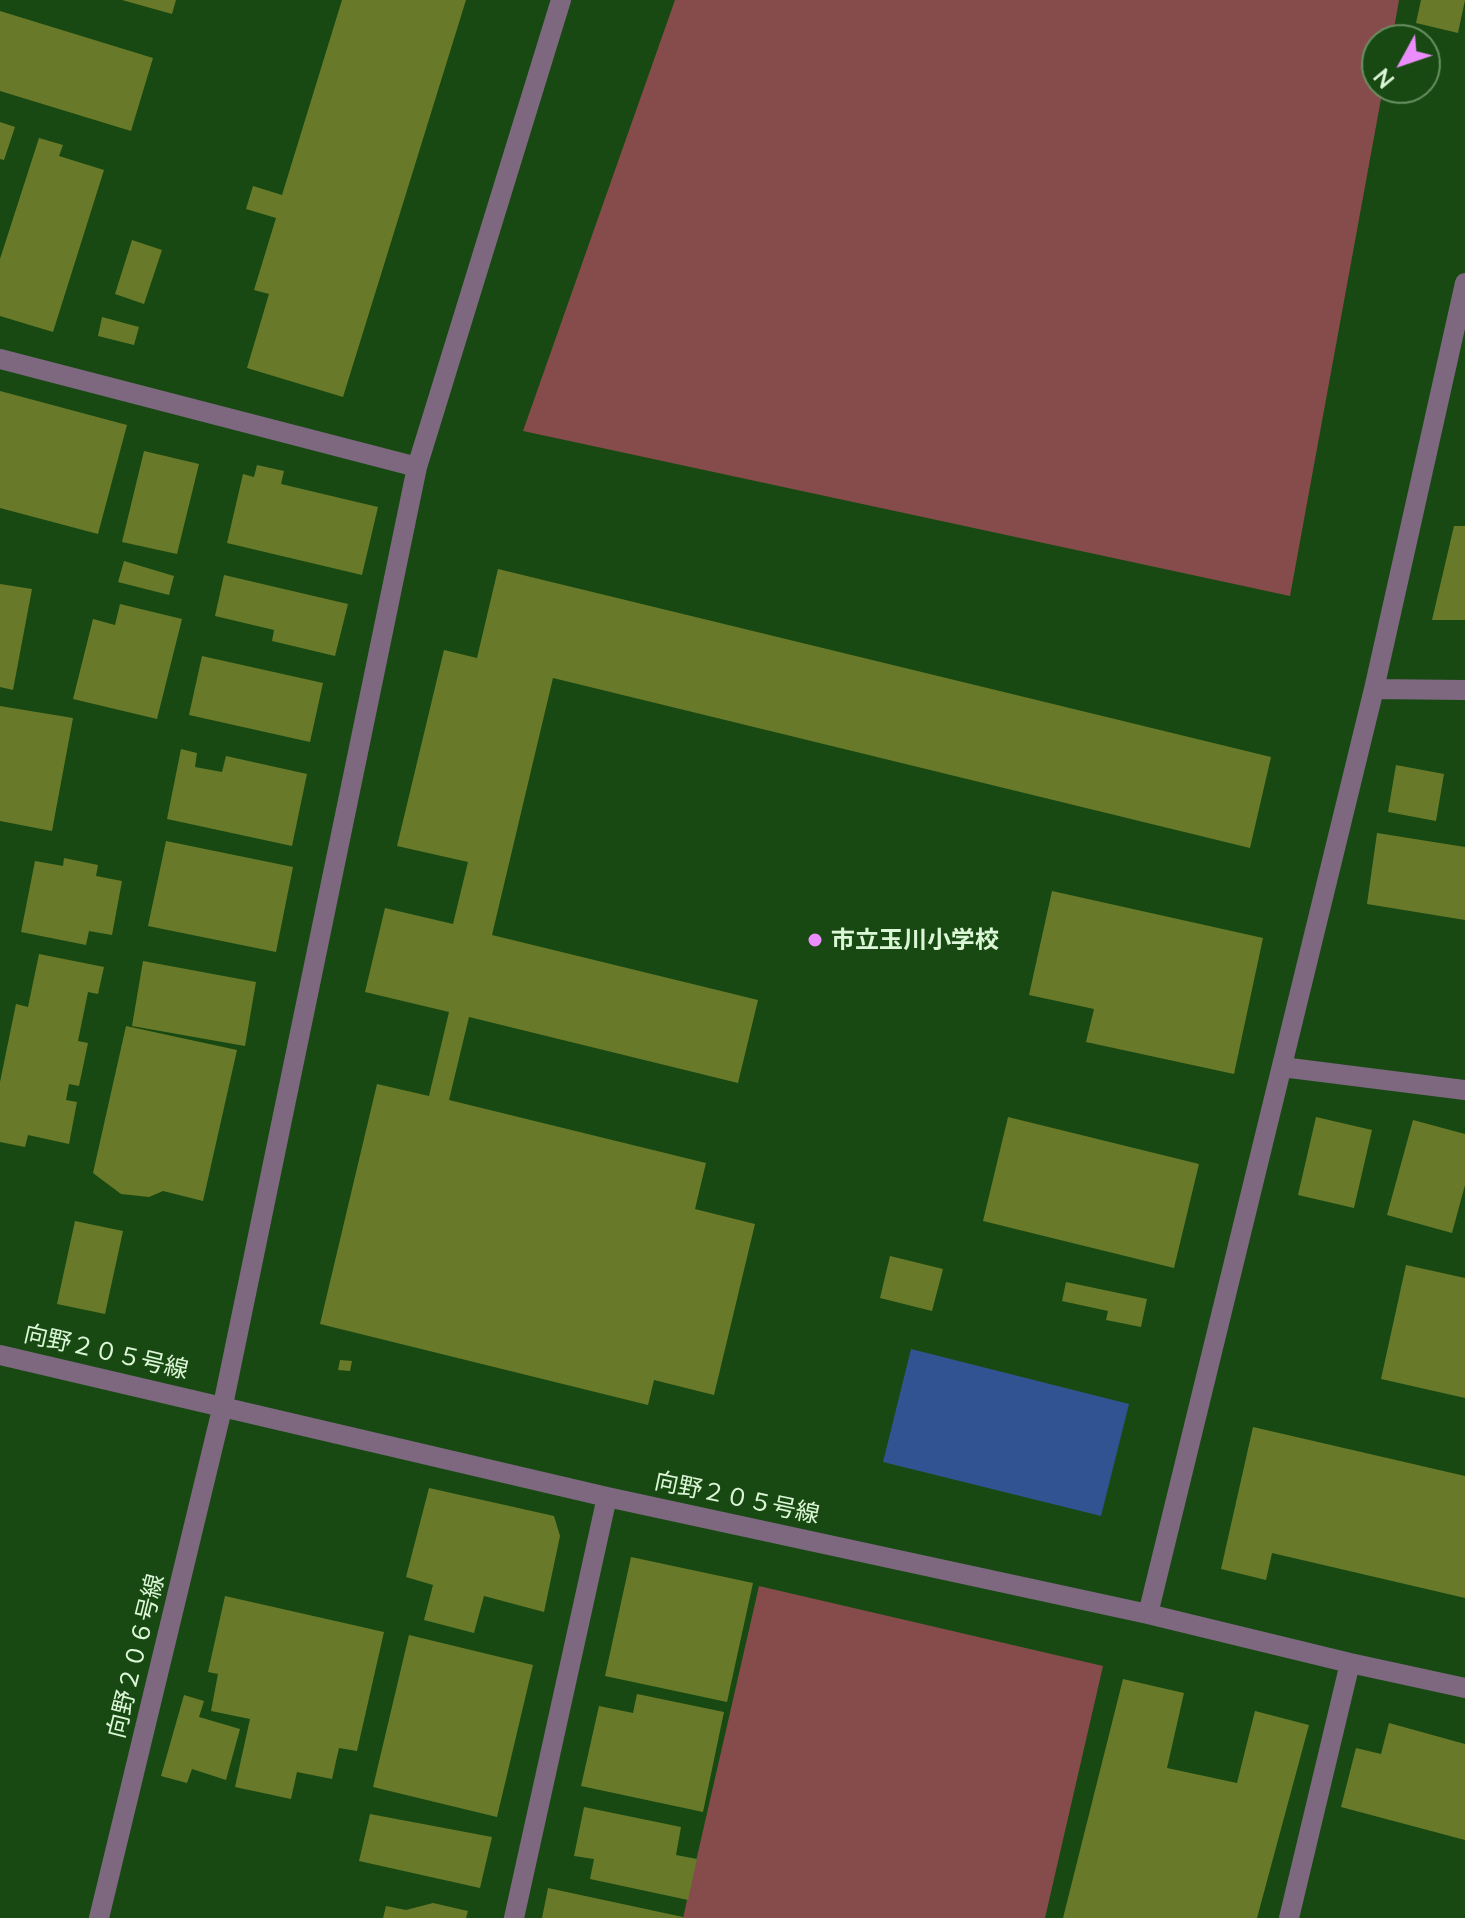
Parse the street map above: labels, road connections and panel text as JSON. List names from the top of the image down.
{
  "streets": {
    "street": ["向野２０５号線", "向野２０６号線"]
  },
  "crossings": [
    ["向野２０５号線", "向野２０６号線"]
  ],
  "places": ["市立玉川小学校"],
  "north": "bottom left"
}
